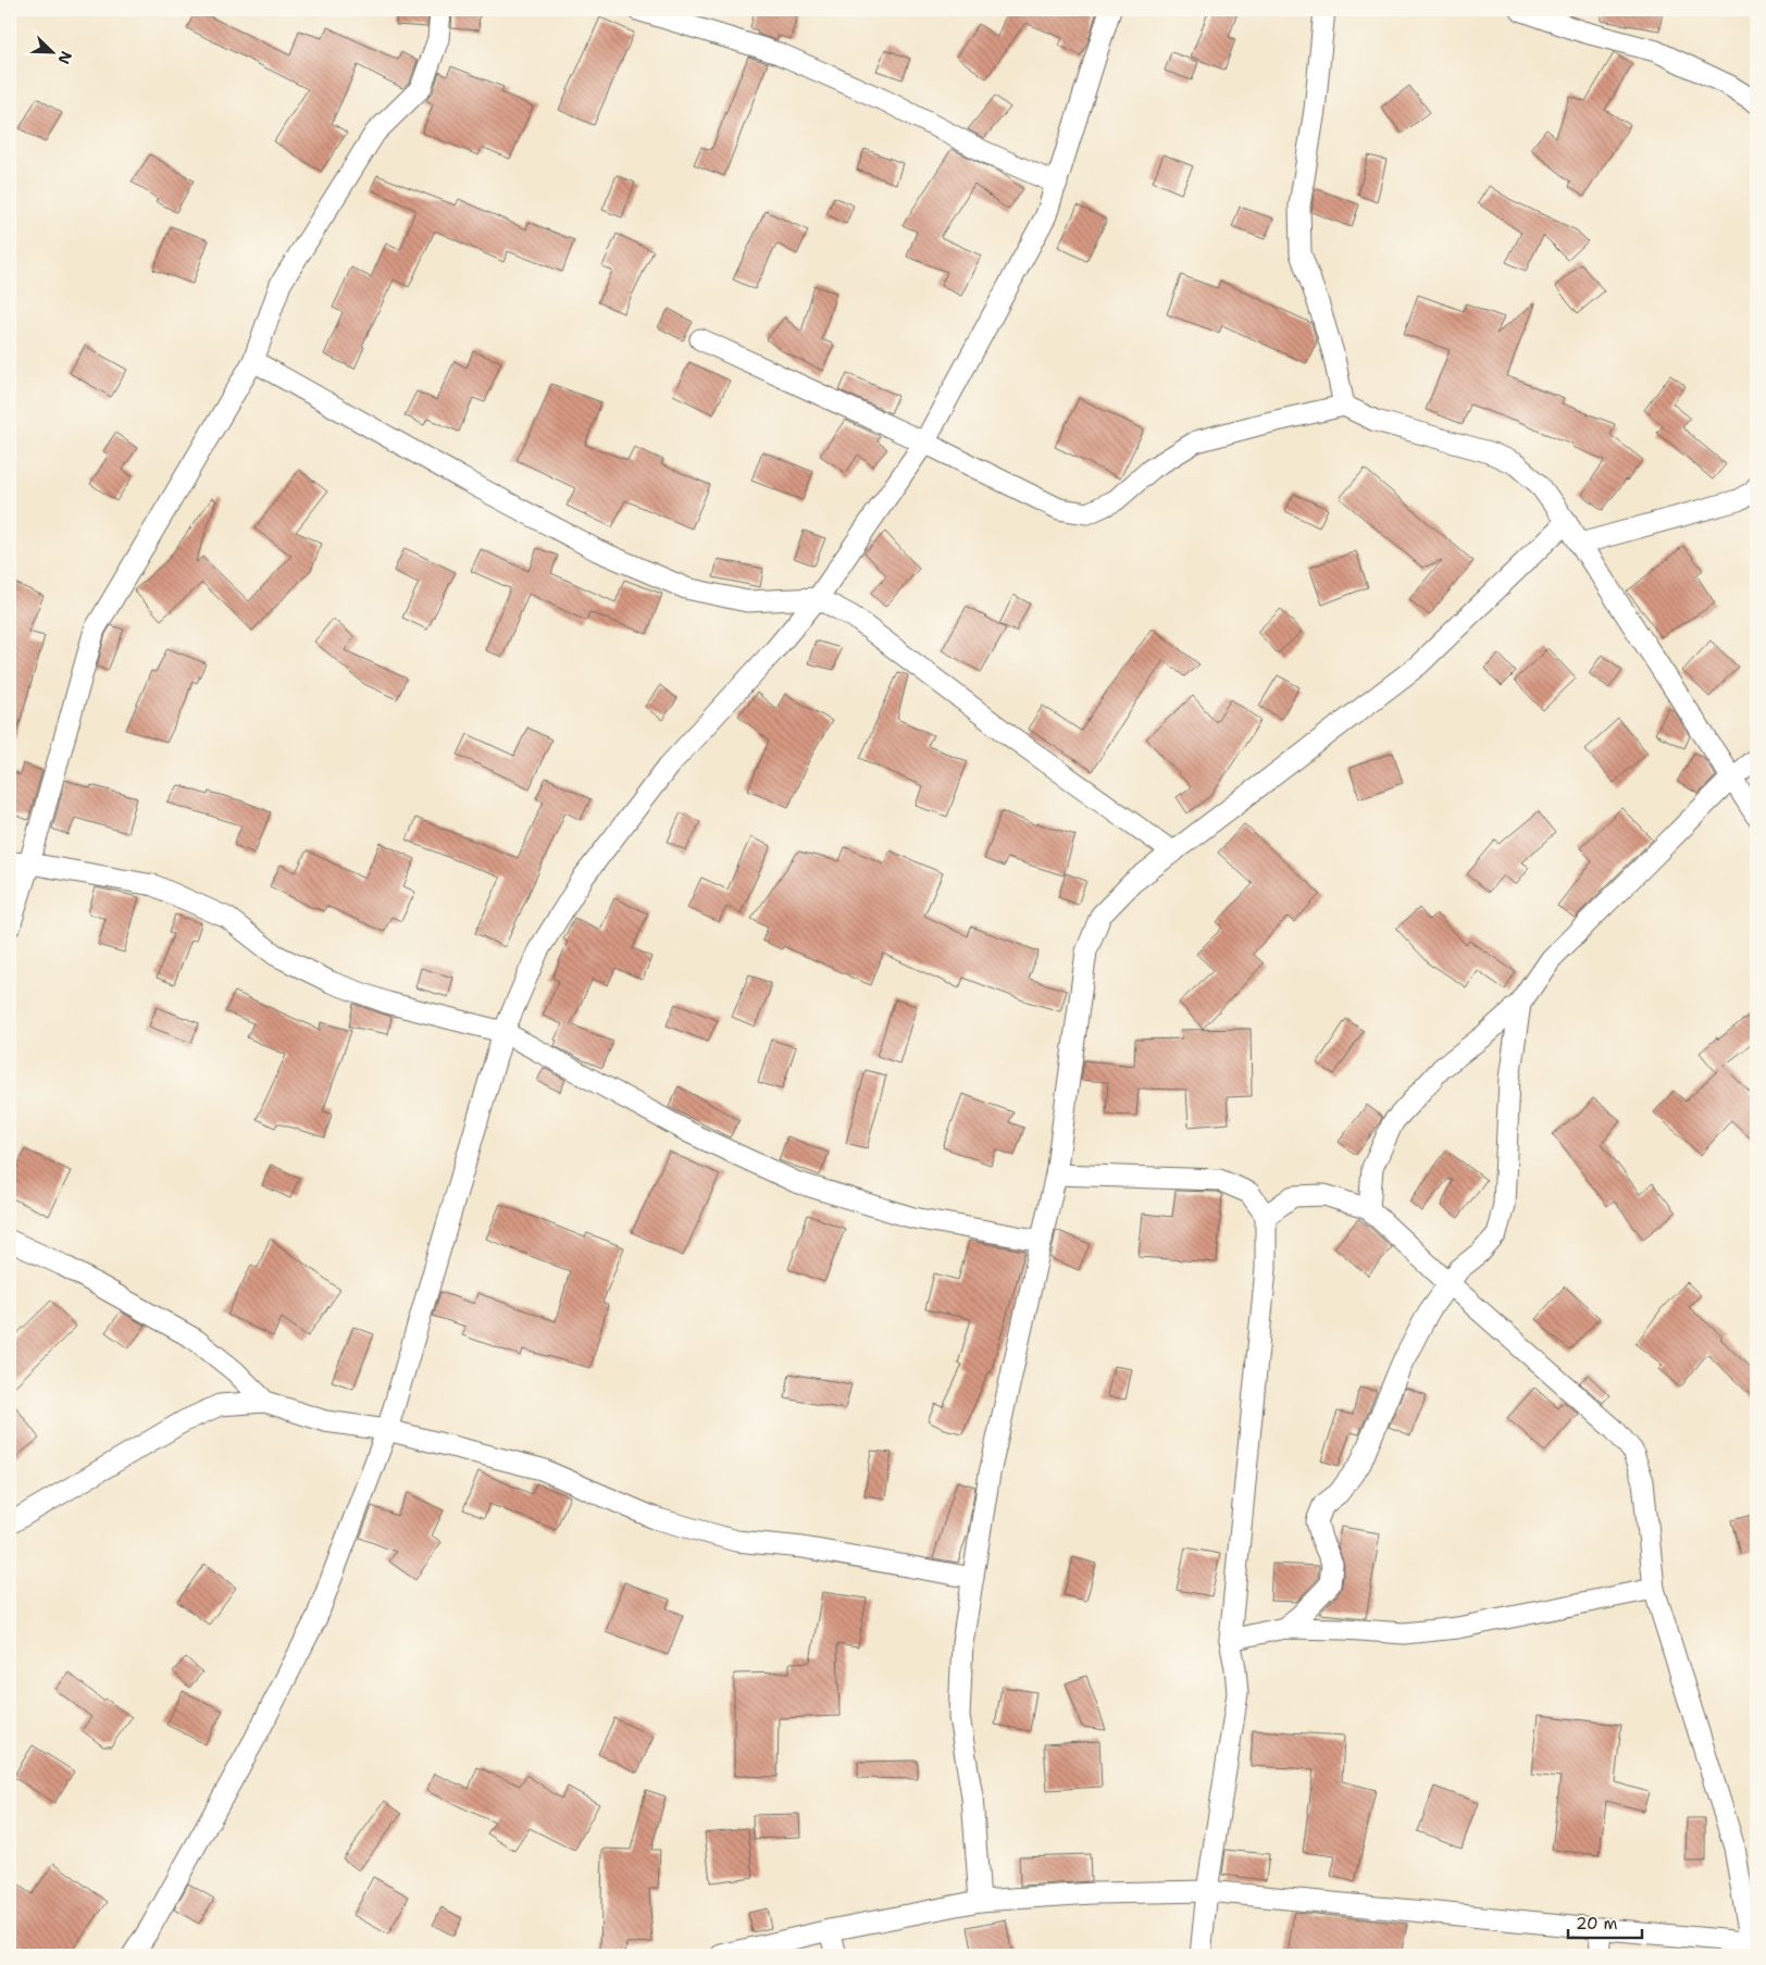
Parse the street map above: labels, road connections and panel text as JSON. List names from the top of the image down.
{
  "scale_bar": "20 m",
  "north": "bottom right"
}
